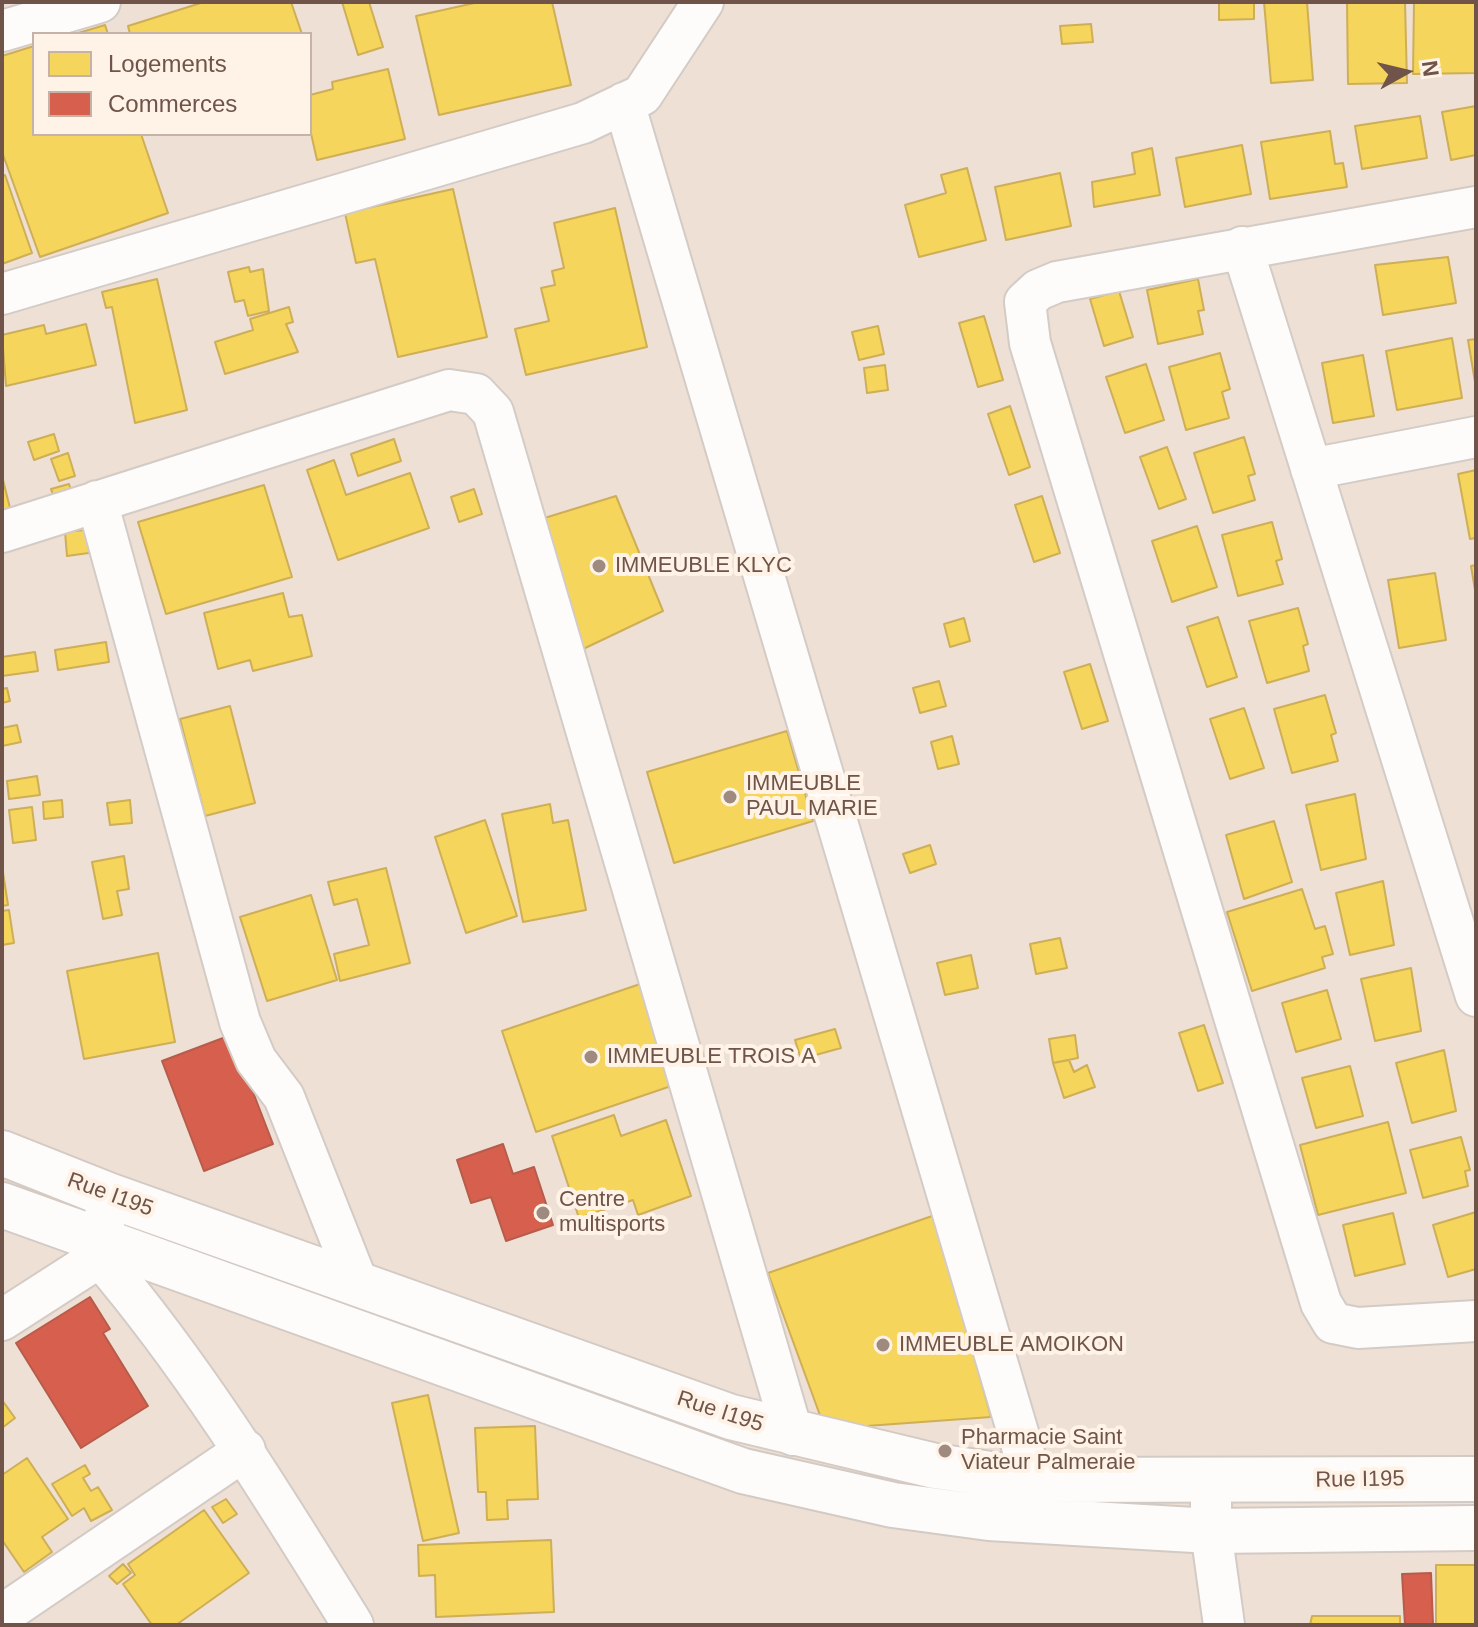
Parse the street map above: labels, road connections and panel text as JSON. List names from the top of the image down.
{
  "streets": {
    "main road": ["Rue I195"]
  },
  "places": [
    "IMMEUBLE KLYC",
    "IMMEUBLE PAUL MARIE",
    "IMMEUBLE TROIS A",
    "Centre multisports",
    "IMMEUBLE AMOIKON",
    "Pharmacie Saint Viateur Palmeraie"
  ],
  "legend": ["Logements", "Commerces"],
  "north": "right"
}
